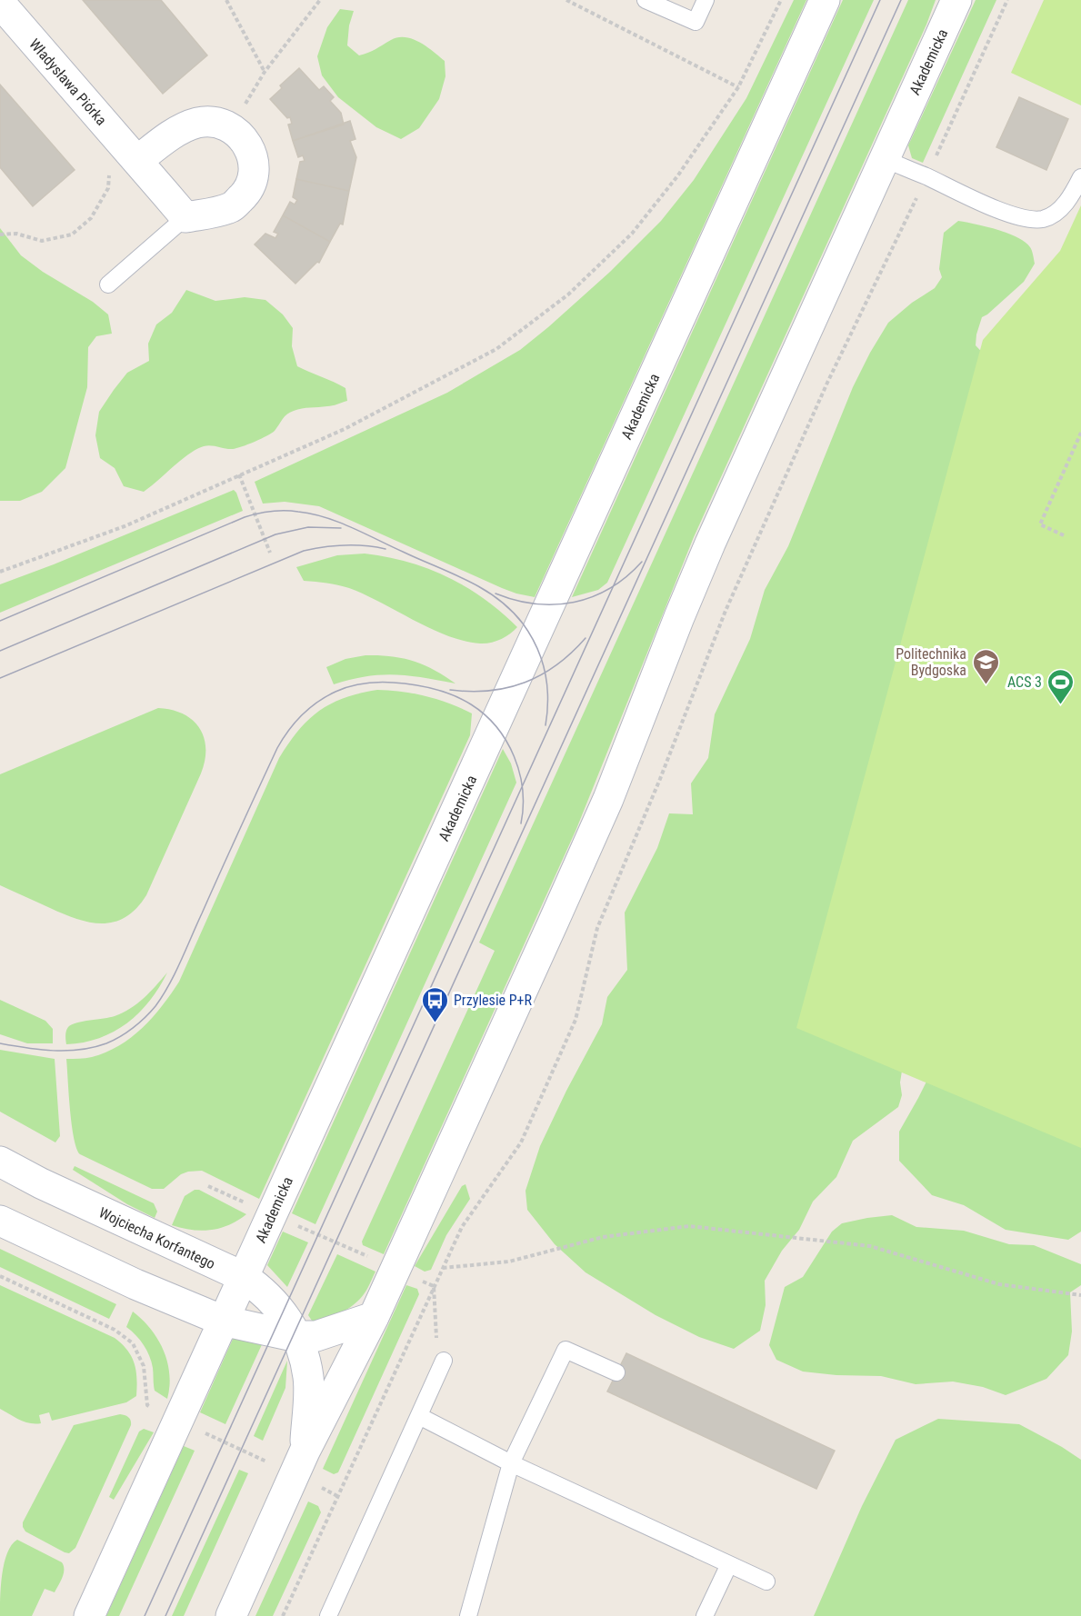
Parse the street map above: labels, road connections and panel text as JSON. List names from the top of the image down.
{
  "streets": {
    "street": ["Akademicka", "Władysława Piórka", "Wojciecha Korfantego"]
  },
  "crossings": [
    ["Akademicka", "Wojciecha Korfantego"]
  ],
  "places": {
    "school or university": ["Politechnika Bydgoska"],
    "sports": ["ACS 3"],
    "bus stop": ["Przylesie P+R"]
  }
}
